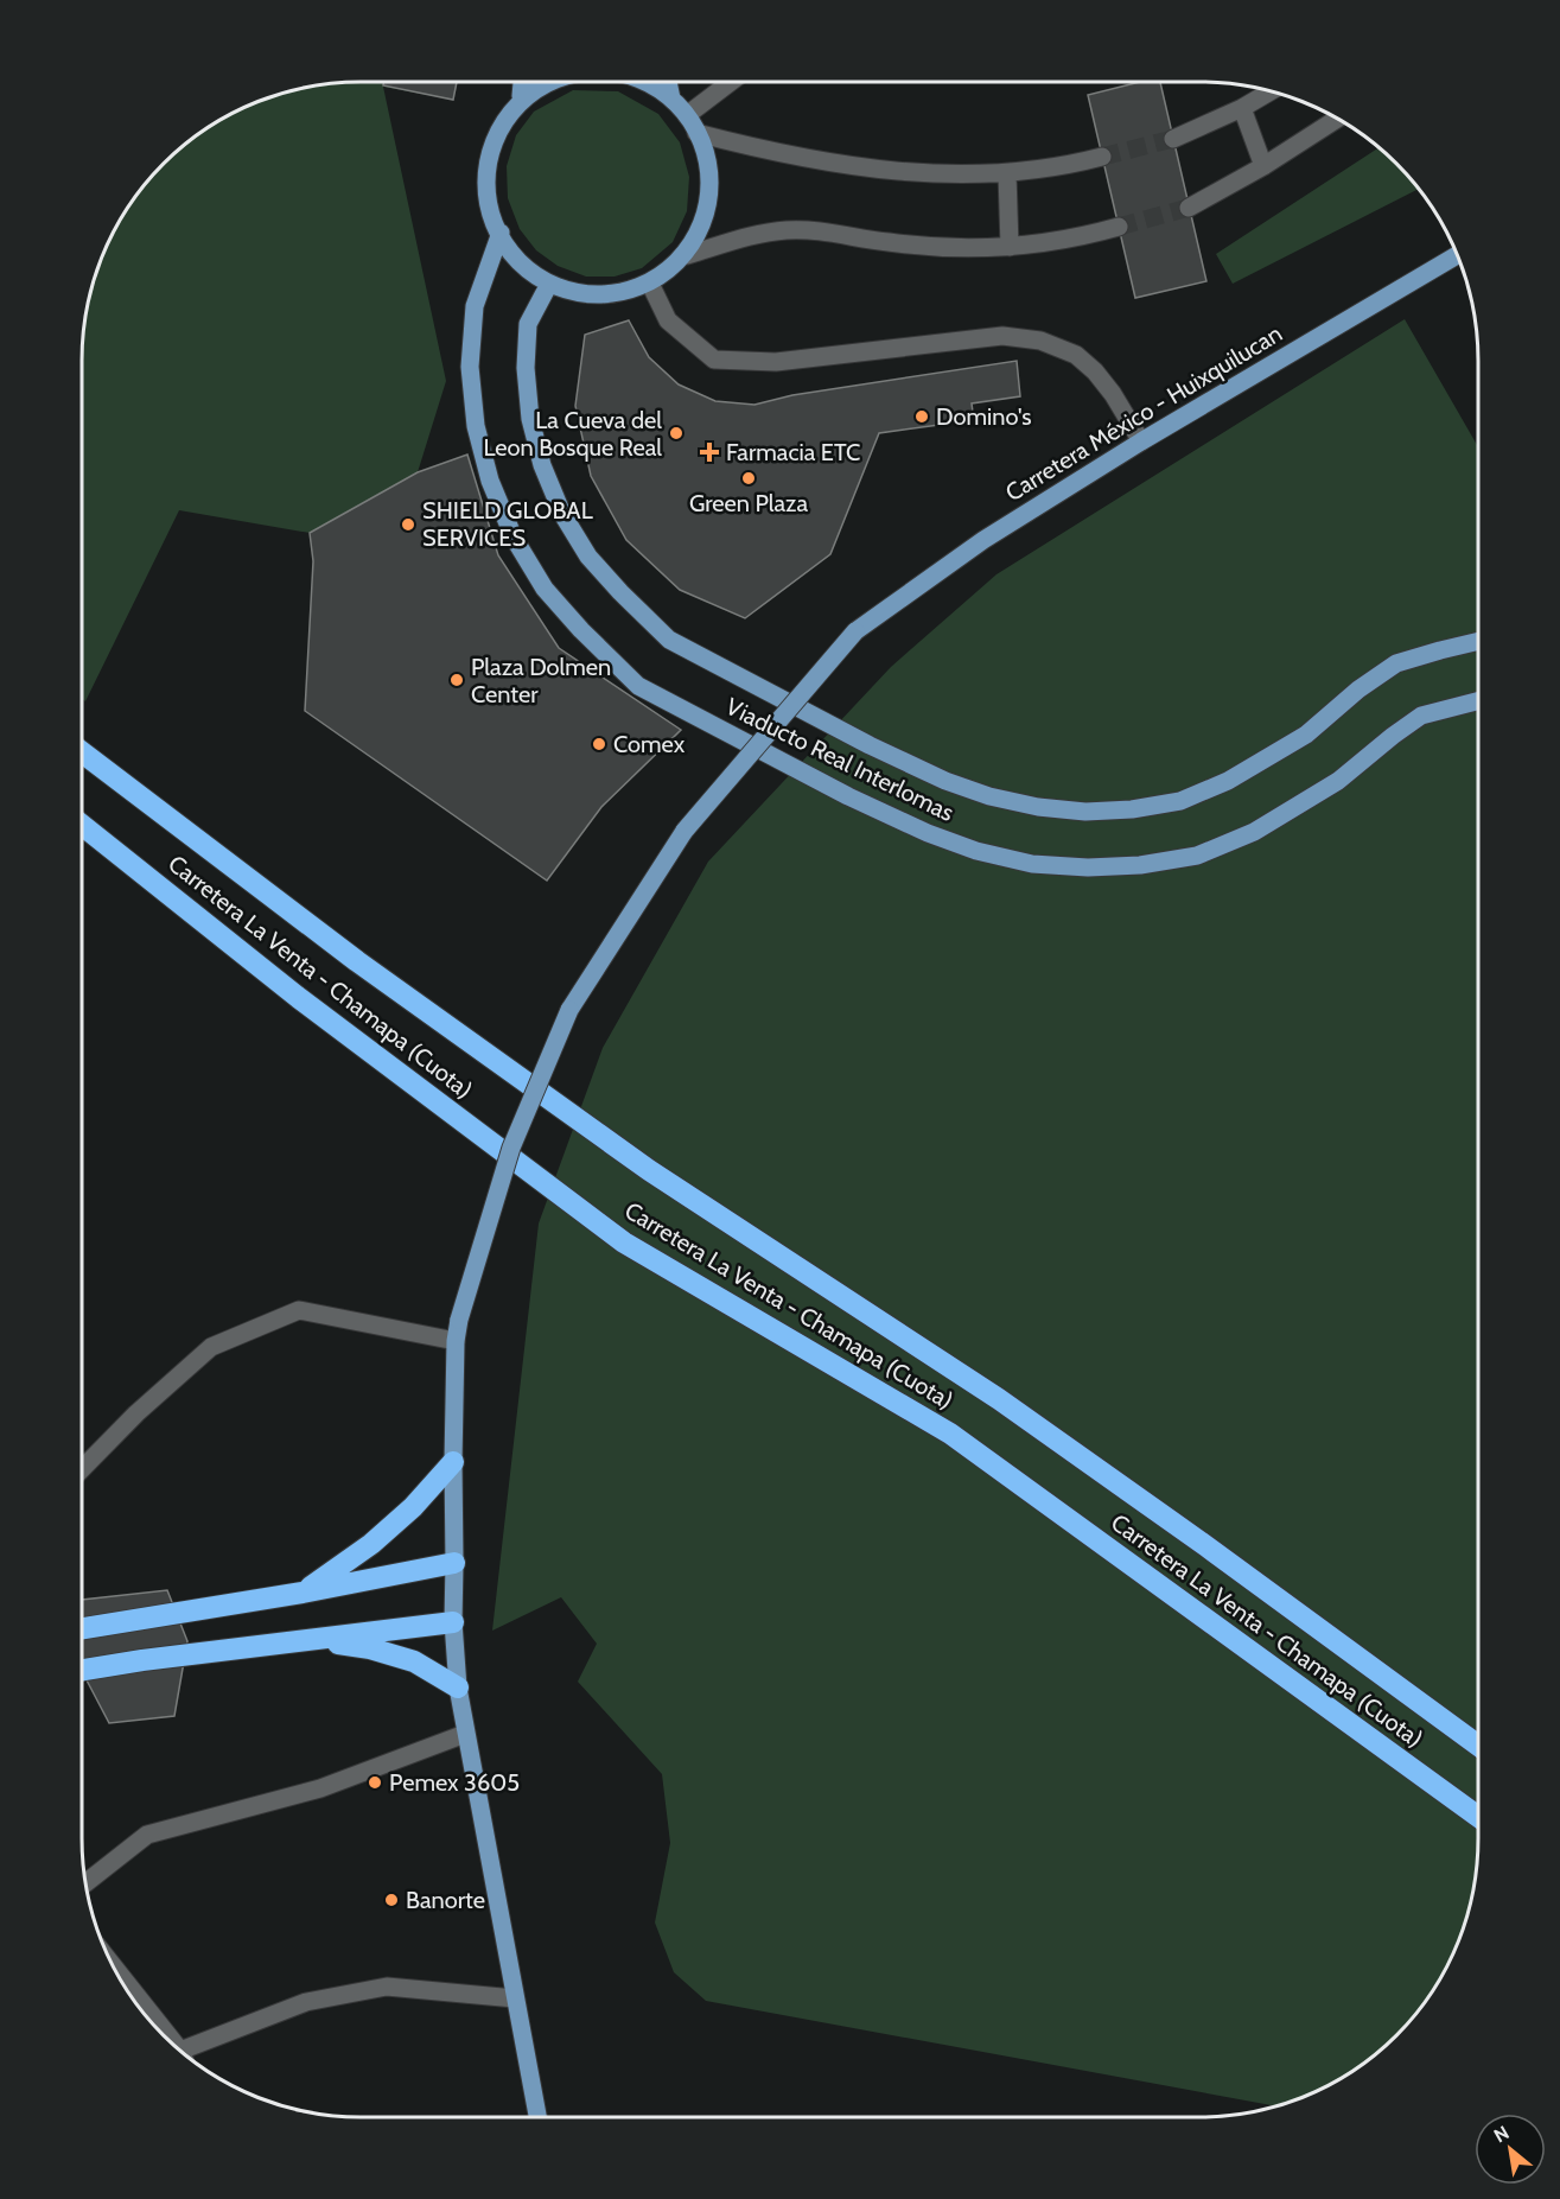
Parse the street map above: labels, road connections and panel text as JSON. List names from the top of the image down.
{
  "streets": {
    "highway": ["Carretera La Venta - Chamapa (Cuota)"],
    "main road": ["Carretera México - Huixquilucan", "Viaducto Real Interlomas"]
  },
  "places": {
    "other": [
      "Domino's",
      "La Cueva del Leon Bosque Real",
      "Green Plaza",
      "SHIELD GLOBAL SERVICES",
      "Plaza Dolmen Center",
      "Comex",
      "Pemex 3605",
      "Banorte"
    ],
    "health": ["Farmacia ETC"]
  },
  "north": "top left"
}
